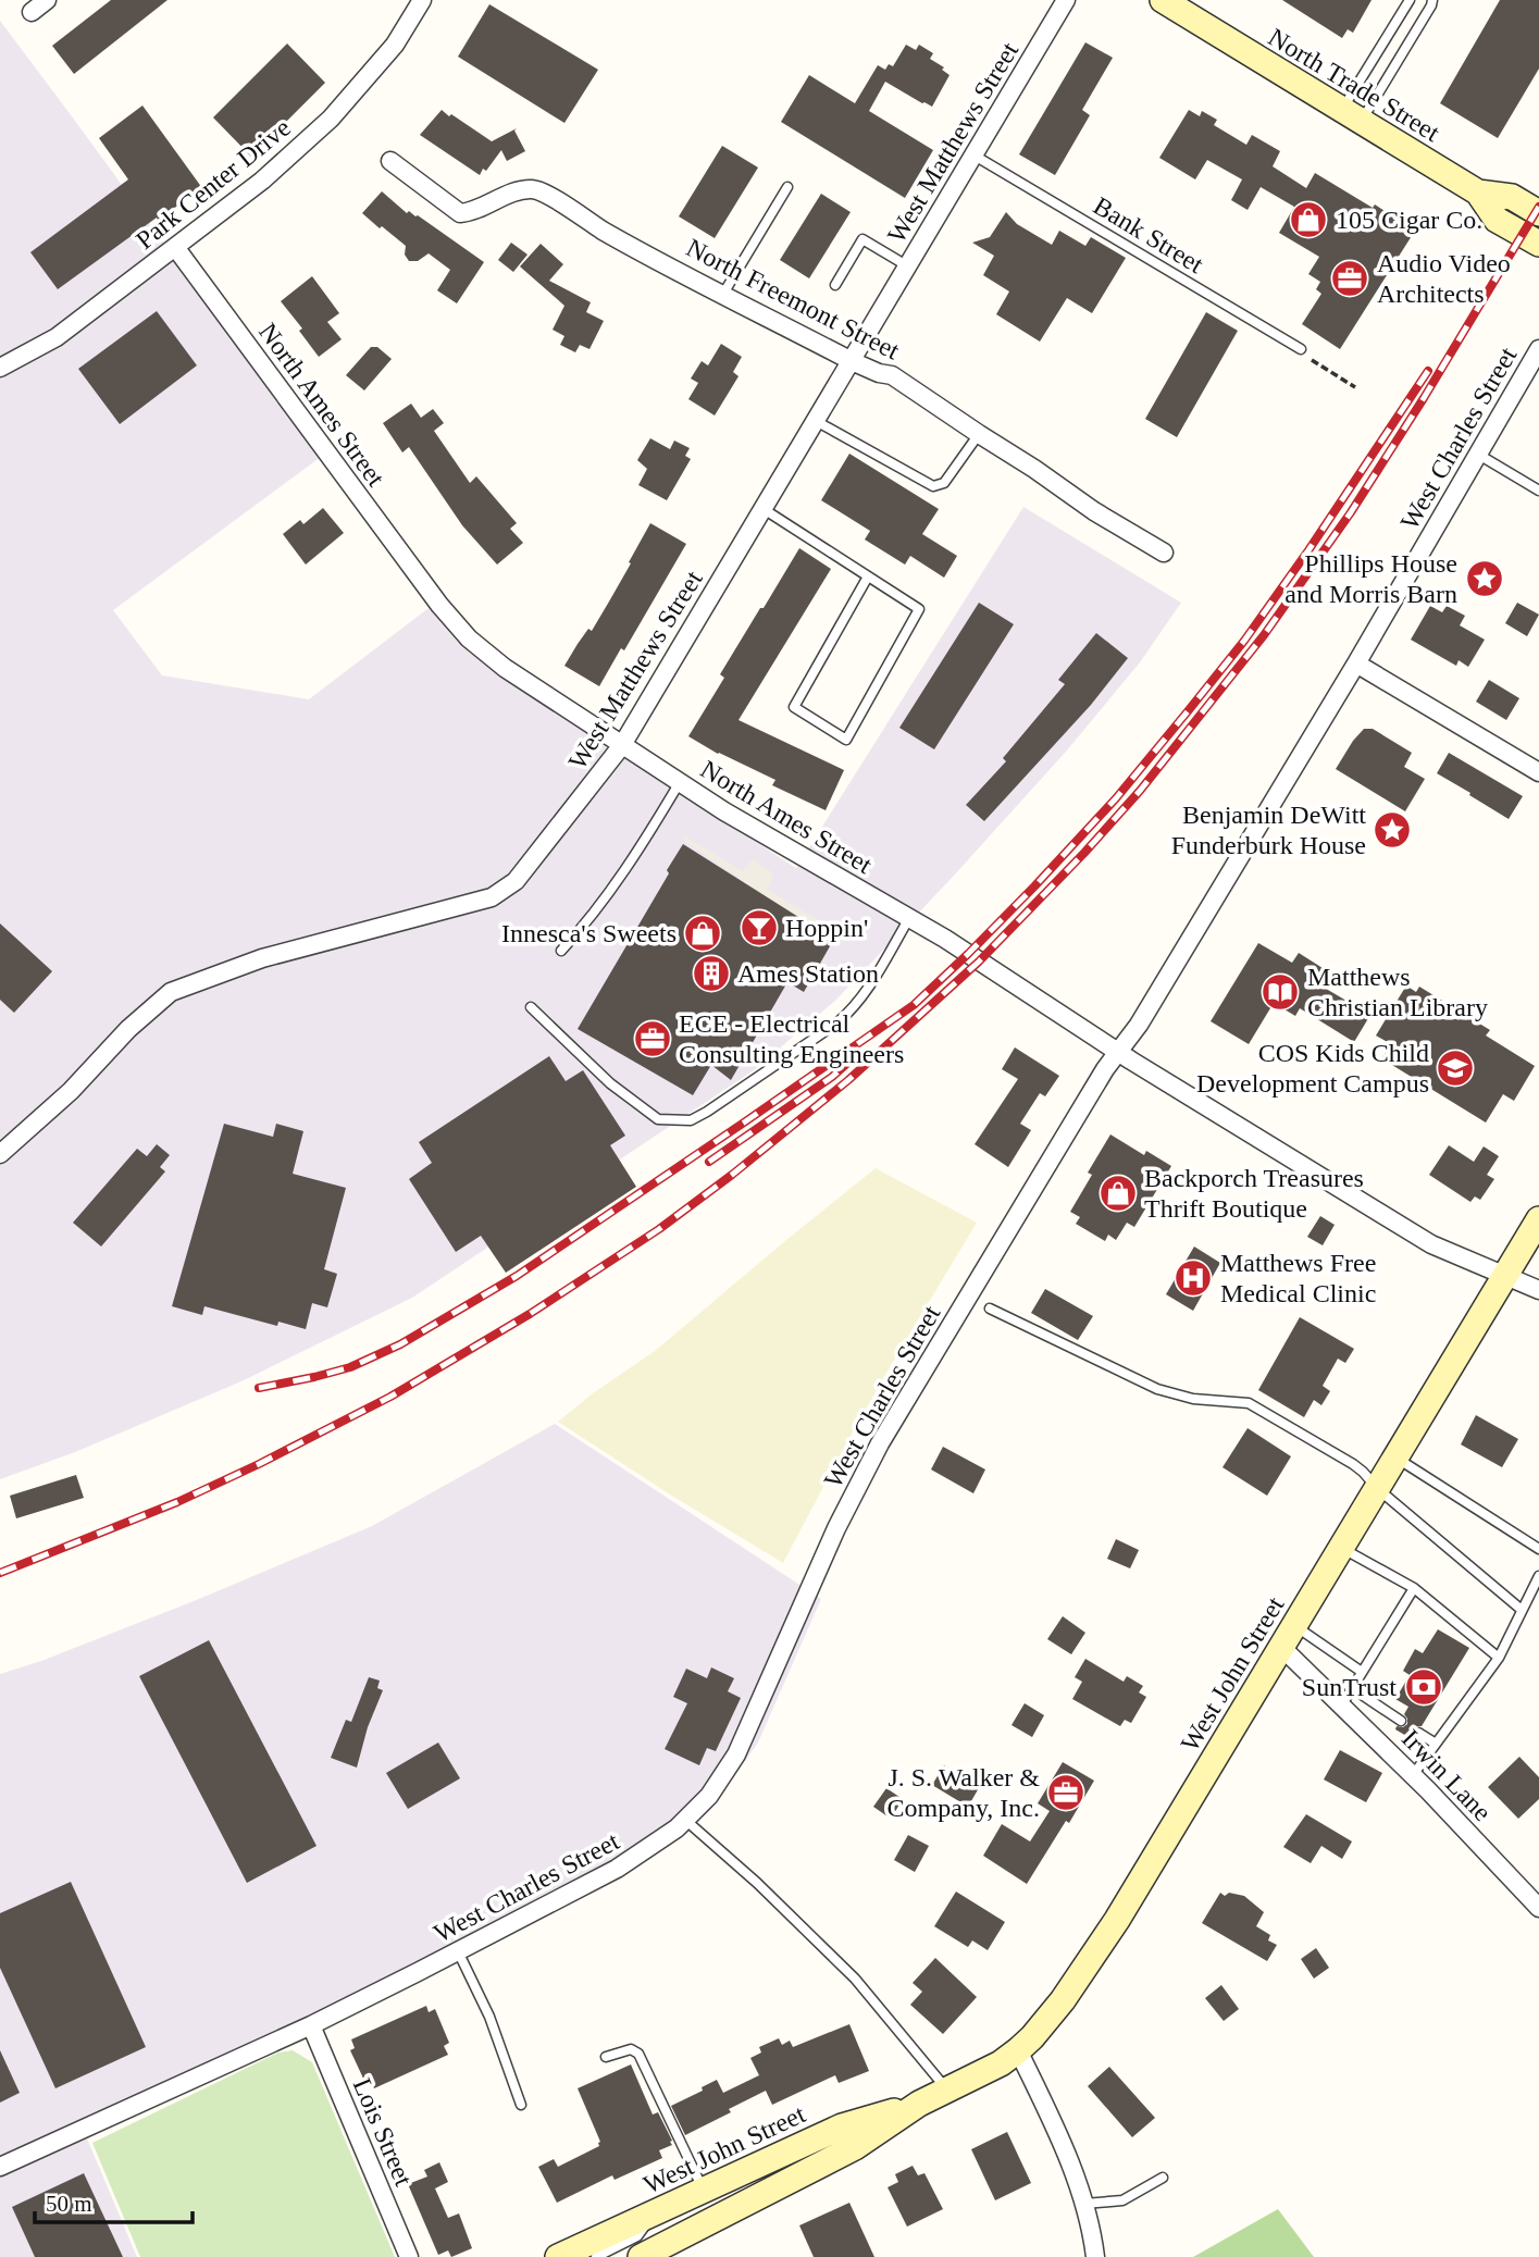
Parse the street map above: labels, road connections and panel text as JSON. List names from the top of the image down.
{
  "streets": {
    "main road": ["North Trade Street", "West John Street"],
    "street": [
      "West Matthews Street",
      "Park Center Drive",
      "North Freemont Street",
      "North Ames Street",
      "West Charles Street",
      "Irwin Lane",
      "Lois Street"
    ],
    "lane": ["Bank Street"]
  },
  "crossings": [
    ["West Matthews Street", "Bank Street"],
    ["West Matthews Street", "North Freemont Street"],
    ["West Matthews Street", "North Ames Street"],
    ["Park Center Drive", "North Ames Street"],
    ["North Ames Street", "West Charles Street"],
    ["North Ames Street", "West John Street"],
    ["West Charles Street", "Lois Street"],
    ["West John Street", "Irwin Lane"]
  ],
  "places": {
    "shop": ["105 Cigar Co.", "Innesca's Sweets", "Backporch Treasures Thrift Boutique"],
    "office": ["Audio Video Architects", "ECE - Electrical Consulting Engineers", "J. S. Walker & Company, Inc."],
    "place": ["Phillips House and Morris Barn", "Benjamin DeWitt Funderburk House"],
    "bar": ["Hoppin'"],
    "building": ["Ames Station"],
    "library": ["Matthews Christian Library"],
    "school or university": ["COS Kids Child Development Campus"],
    "hospital": ["Matthews Free Medical Clinic"],
    "bank": ["SunTrust"]
  },
  "scale_bar": "50 m"
}
